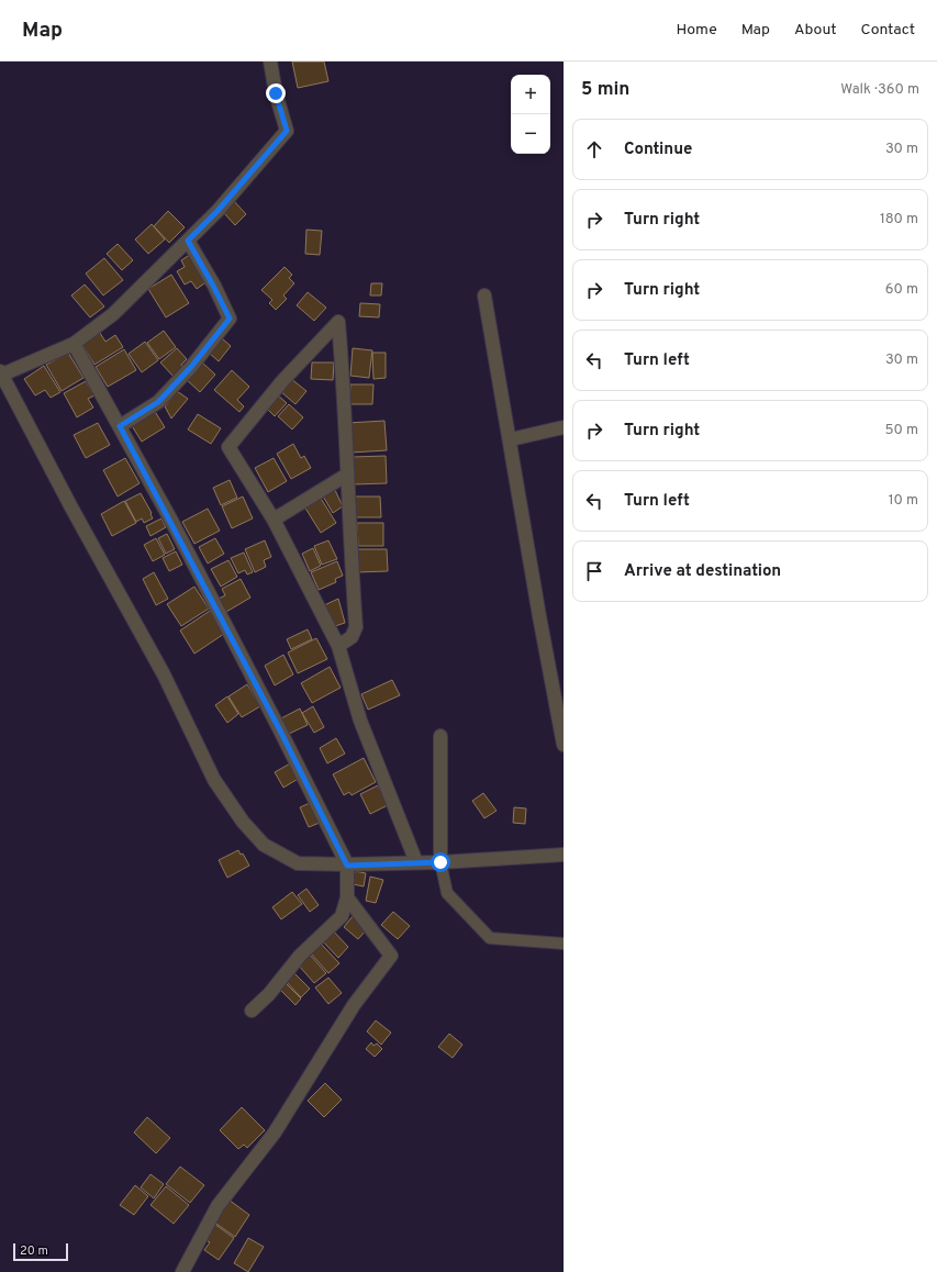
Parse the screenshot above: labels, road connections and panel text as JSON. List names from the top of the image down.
{
  "scale_bar": "20 m",
  "page": {
    "header": "Map",
    "nav": [
      "Home",
      "Map",
      "About",
      "Contact"
    ],
    "heading": ["5 min", "Walk · 360 m"],
    "map_buttons": ["+", "−"],
    "list": [
      ["Continue", "30 m"],
      ["Turn right", "180 m"],
      ["Turn right", "60 m"],
      ["Turn left", "30 m"],
      ["Turn right", "50 m"],
      ["Turn left", "10 m"],
      "Arrive at destination"
    ],
    "scale": "20 m"
  }
}
